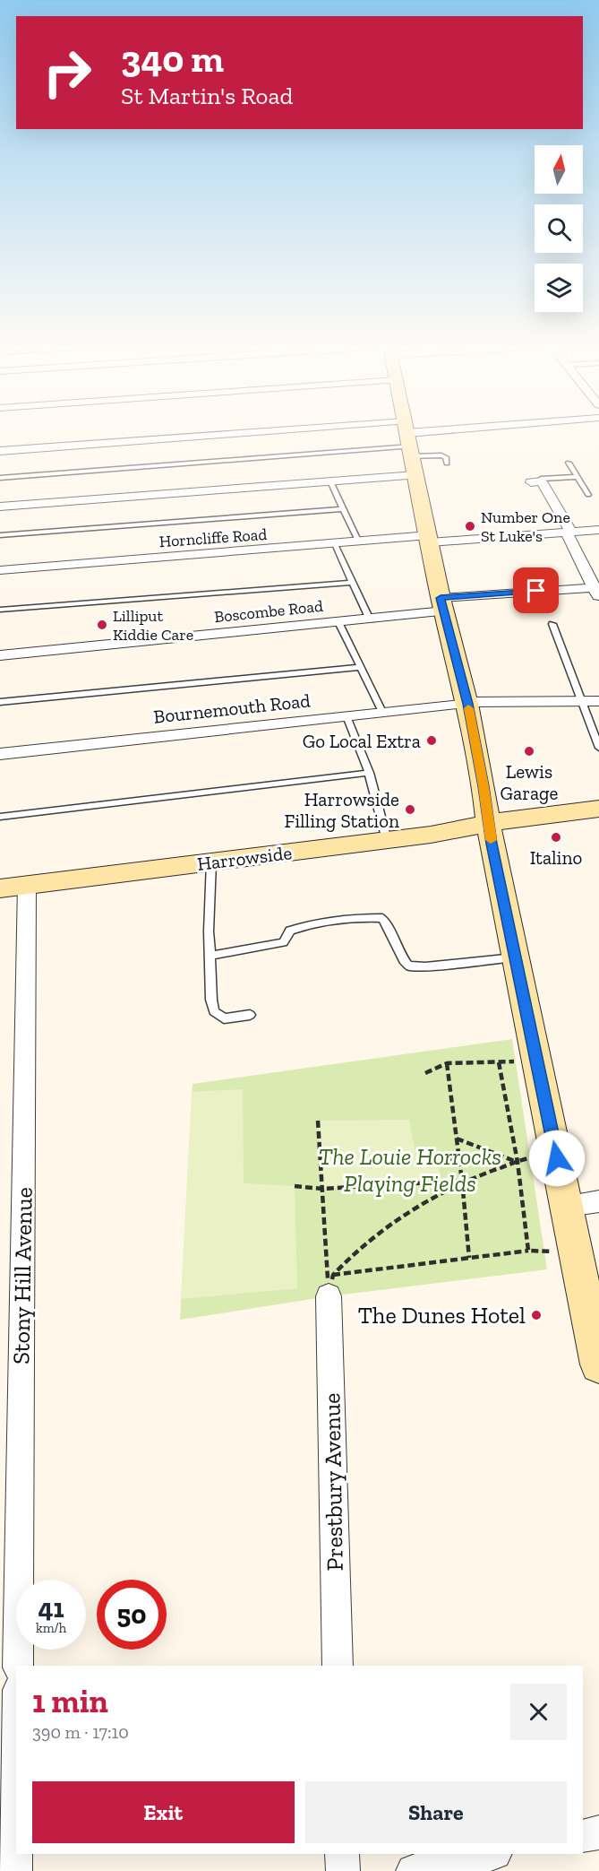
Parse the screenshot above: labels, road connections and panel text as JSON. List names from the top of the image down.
{
  "streets": {
    "main road": ["Harrowside"],
    "street": [
      "Horncliffe Road",
      "Boscombe Road",
      "Bournemouth Road",
      "Stony Hill Avenue",
      "Prestbury Avenue"
    ]
  },
  "crossings": [
    ["Harrowside", "Stony Hill Avenue"]
  ],
  "parks": ["The Louie Horrocks Playing Fields"],
  "places": [
    "Number One St Luke's",
    "Lilliput Kiddie Care",
    "Go Local Extra",
    "Lewis Garage",
    "Harrowside Filling Station",
    "Italino",
    "The Dunes Hotel"
  ],
  "north": "top",
  "page": {
    "turn": ["340 m", "St Martin's Road"],
    "speed": "41 km/h",
    "limit": "50",
    "heading": ["1 min", "390 m · 17:10"],
    "buttons": ["Exit", "Share"]
  }
}
